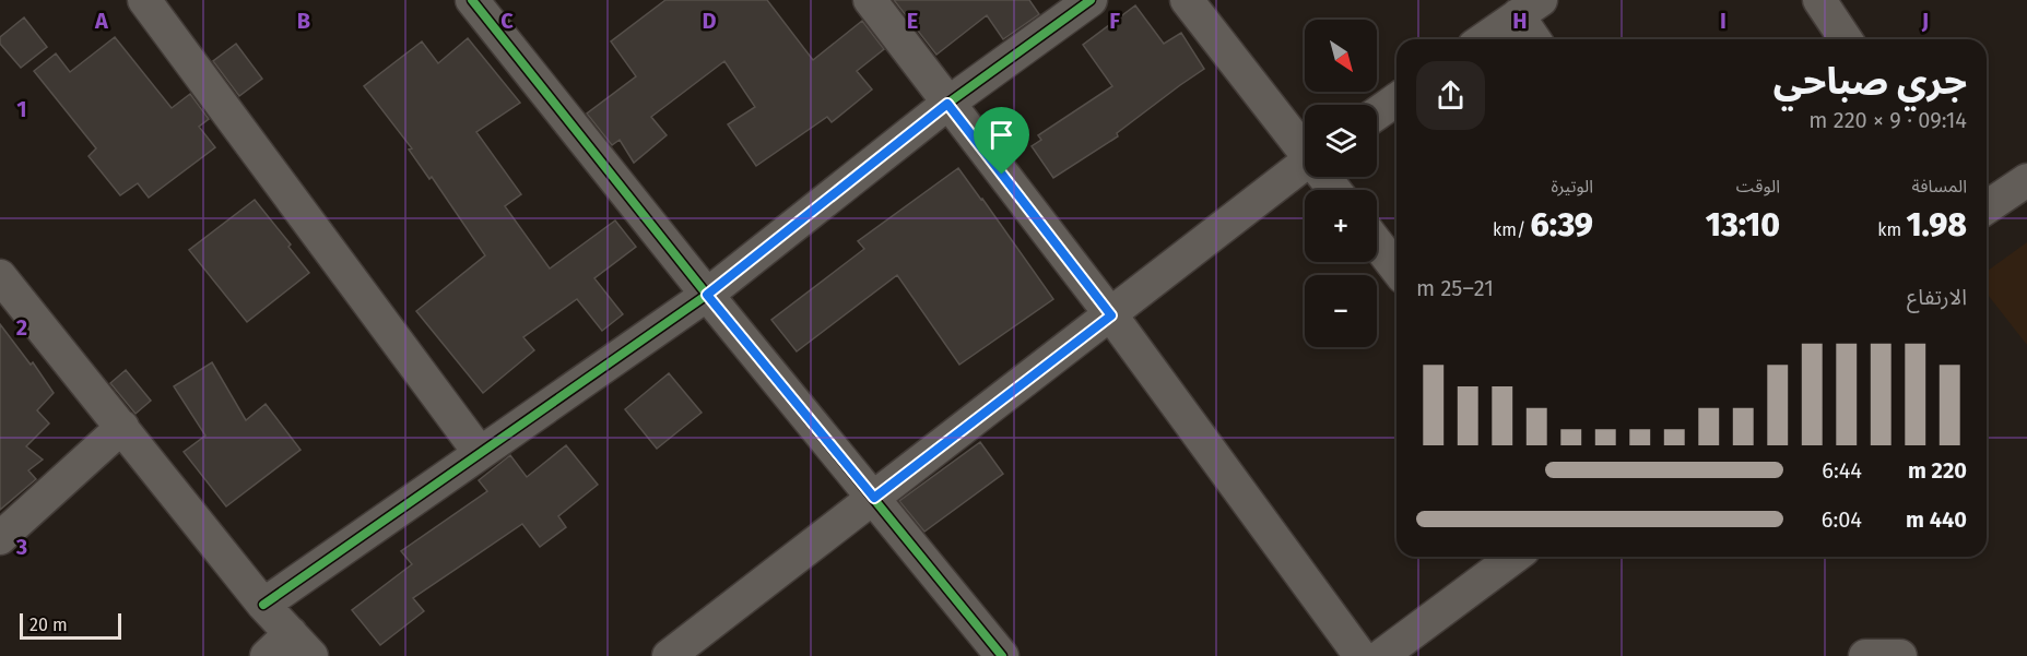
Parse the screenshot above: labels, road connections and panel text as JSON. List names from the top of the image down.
{
  "scale_bar": "20 m",
  "north": "bottom right",
  "page": {
    "map_buttons": ["+", "−"],
    "heading": ["جري صباحي", "09:14 · 9 × 220 m"],
    "stats": [
      ["المسافة", "1.98 km"],
      ["الوقت", "13:10"],
      ["الوتيرة", "6:39 /km"]
    ],
    "chart": ["الارتفاع", "21–25 m"],
    "list": [
      {
        "name": "220 m",
        "note": "6:44"
      },
      {
        "name": "440 m",
        "note": "6:04"
      }
    ],
    "scale": "20 m"
  },
  "grid": {
    "columns": [
      "A",
      "B",
      "C",
      "D",
      "E",
      "F",
      "H",
      "I",
      "J"
    ],
    "rows": ["1", "2", "3"]
  }
}
